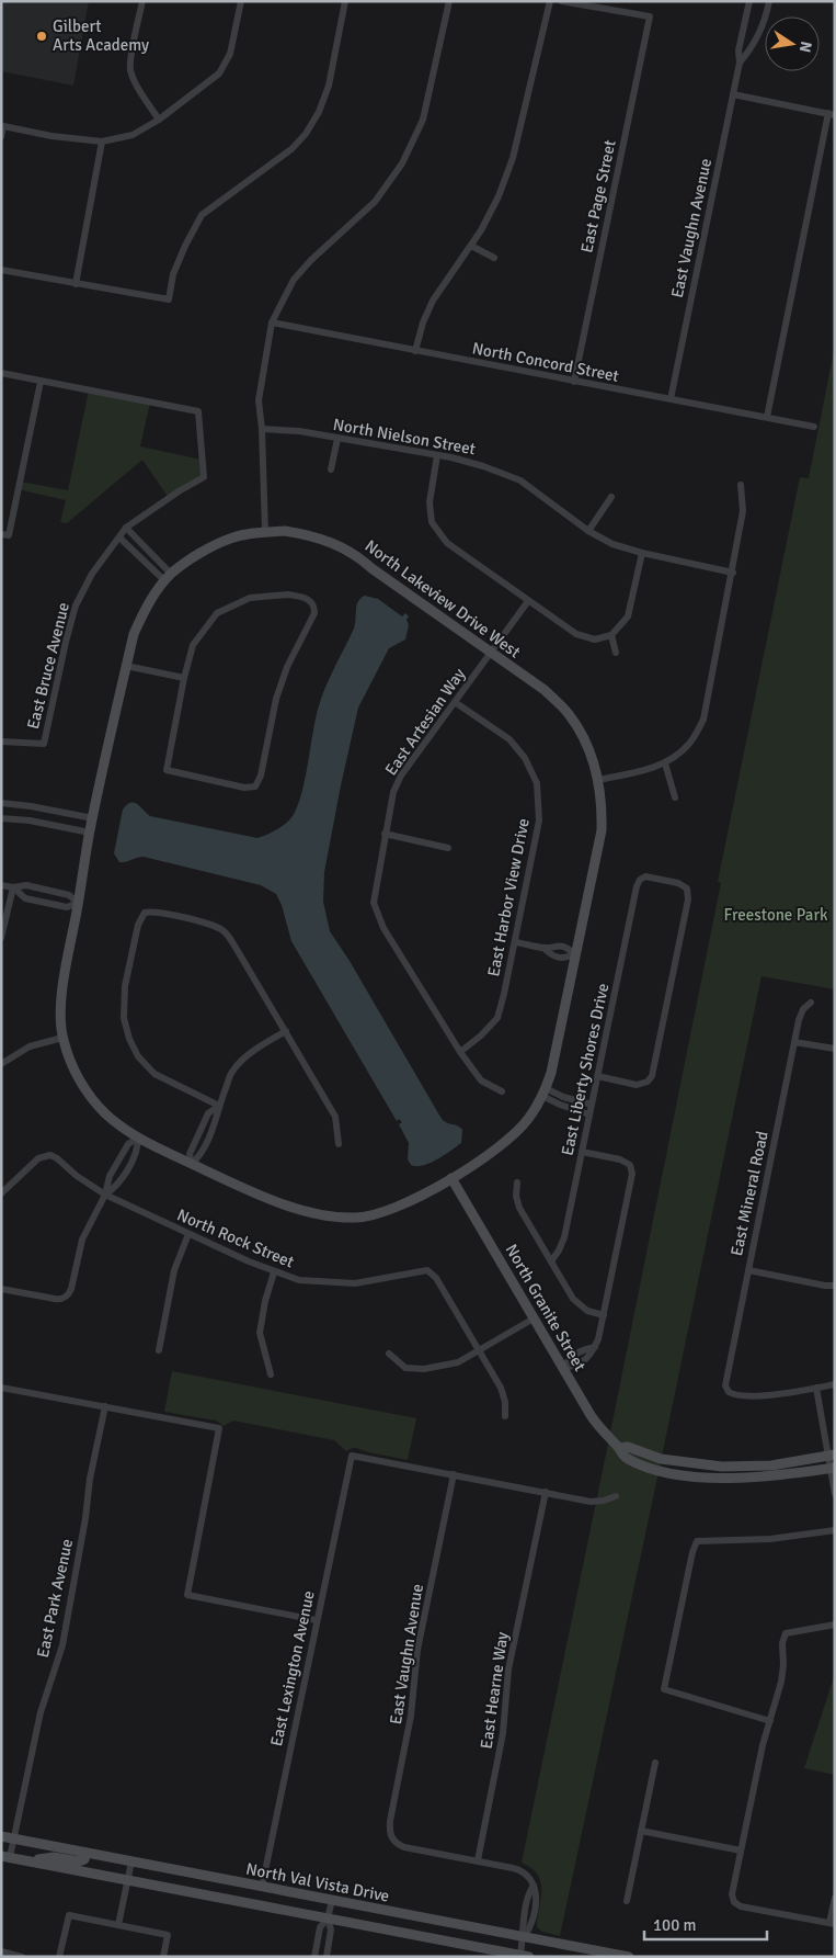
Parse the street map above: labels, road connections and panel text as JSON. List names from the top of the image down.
{
  "streets": {
    "street": [
      "East Page Street",
      "East Vaughn Avenue",
      "North Concord Street",
      "North Nielson Street",
      "North Lakeview Drive West",
      "East Bruce Avenue",
      "East Artesian Way",
      "East Harbor View Drive",
      "East Liberty Shores Drive",
      "East Mineral Road",
      "North Rock Street",
      "North Granite Street",
      "East Park Avenue",
      "East Lexington Avenue",
      "East Hearne Way",
      "North Val Vista Drive"
    ]
  },
  "crossings": [
    ["East Page Street", "North Concord Street"],
    ["East Vaughn Avenue", "North Concord Street"],
    ["East Vaughn Avenue", "East Lexington Avenue"],
    ["East Vaughn Avenue", "East Hearne Way"],
    ["North Lakeview Drive West", "East Artesian Way"],
    ["North Lakeview Drive West", "North Granite Street"],
    ["East Artesian Way", "East Harbor View Drive"],
    ["East Park Avenue", "North Val Vista Drive"],
    ["East Lexington Avenue", "North Val Vista Drive"]
  ],
  "parks": ["Freestone Park"],
  "places": ["Gilbert Arts Academy"],
  "scale_bar": "100 m",
  "north": "right"
}
